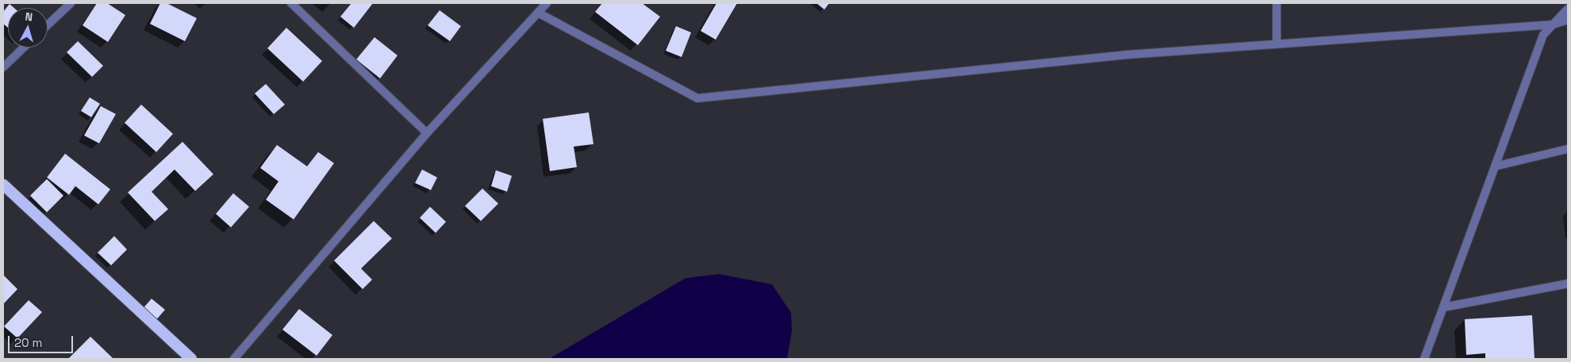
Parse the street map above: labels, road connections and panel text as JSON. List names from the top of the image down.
{
  "scale_bar": "20 m",
  "north": "top"
}
